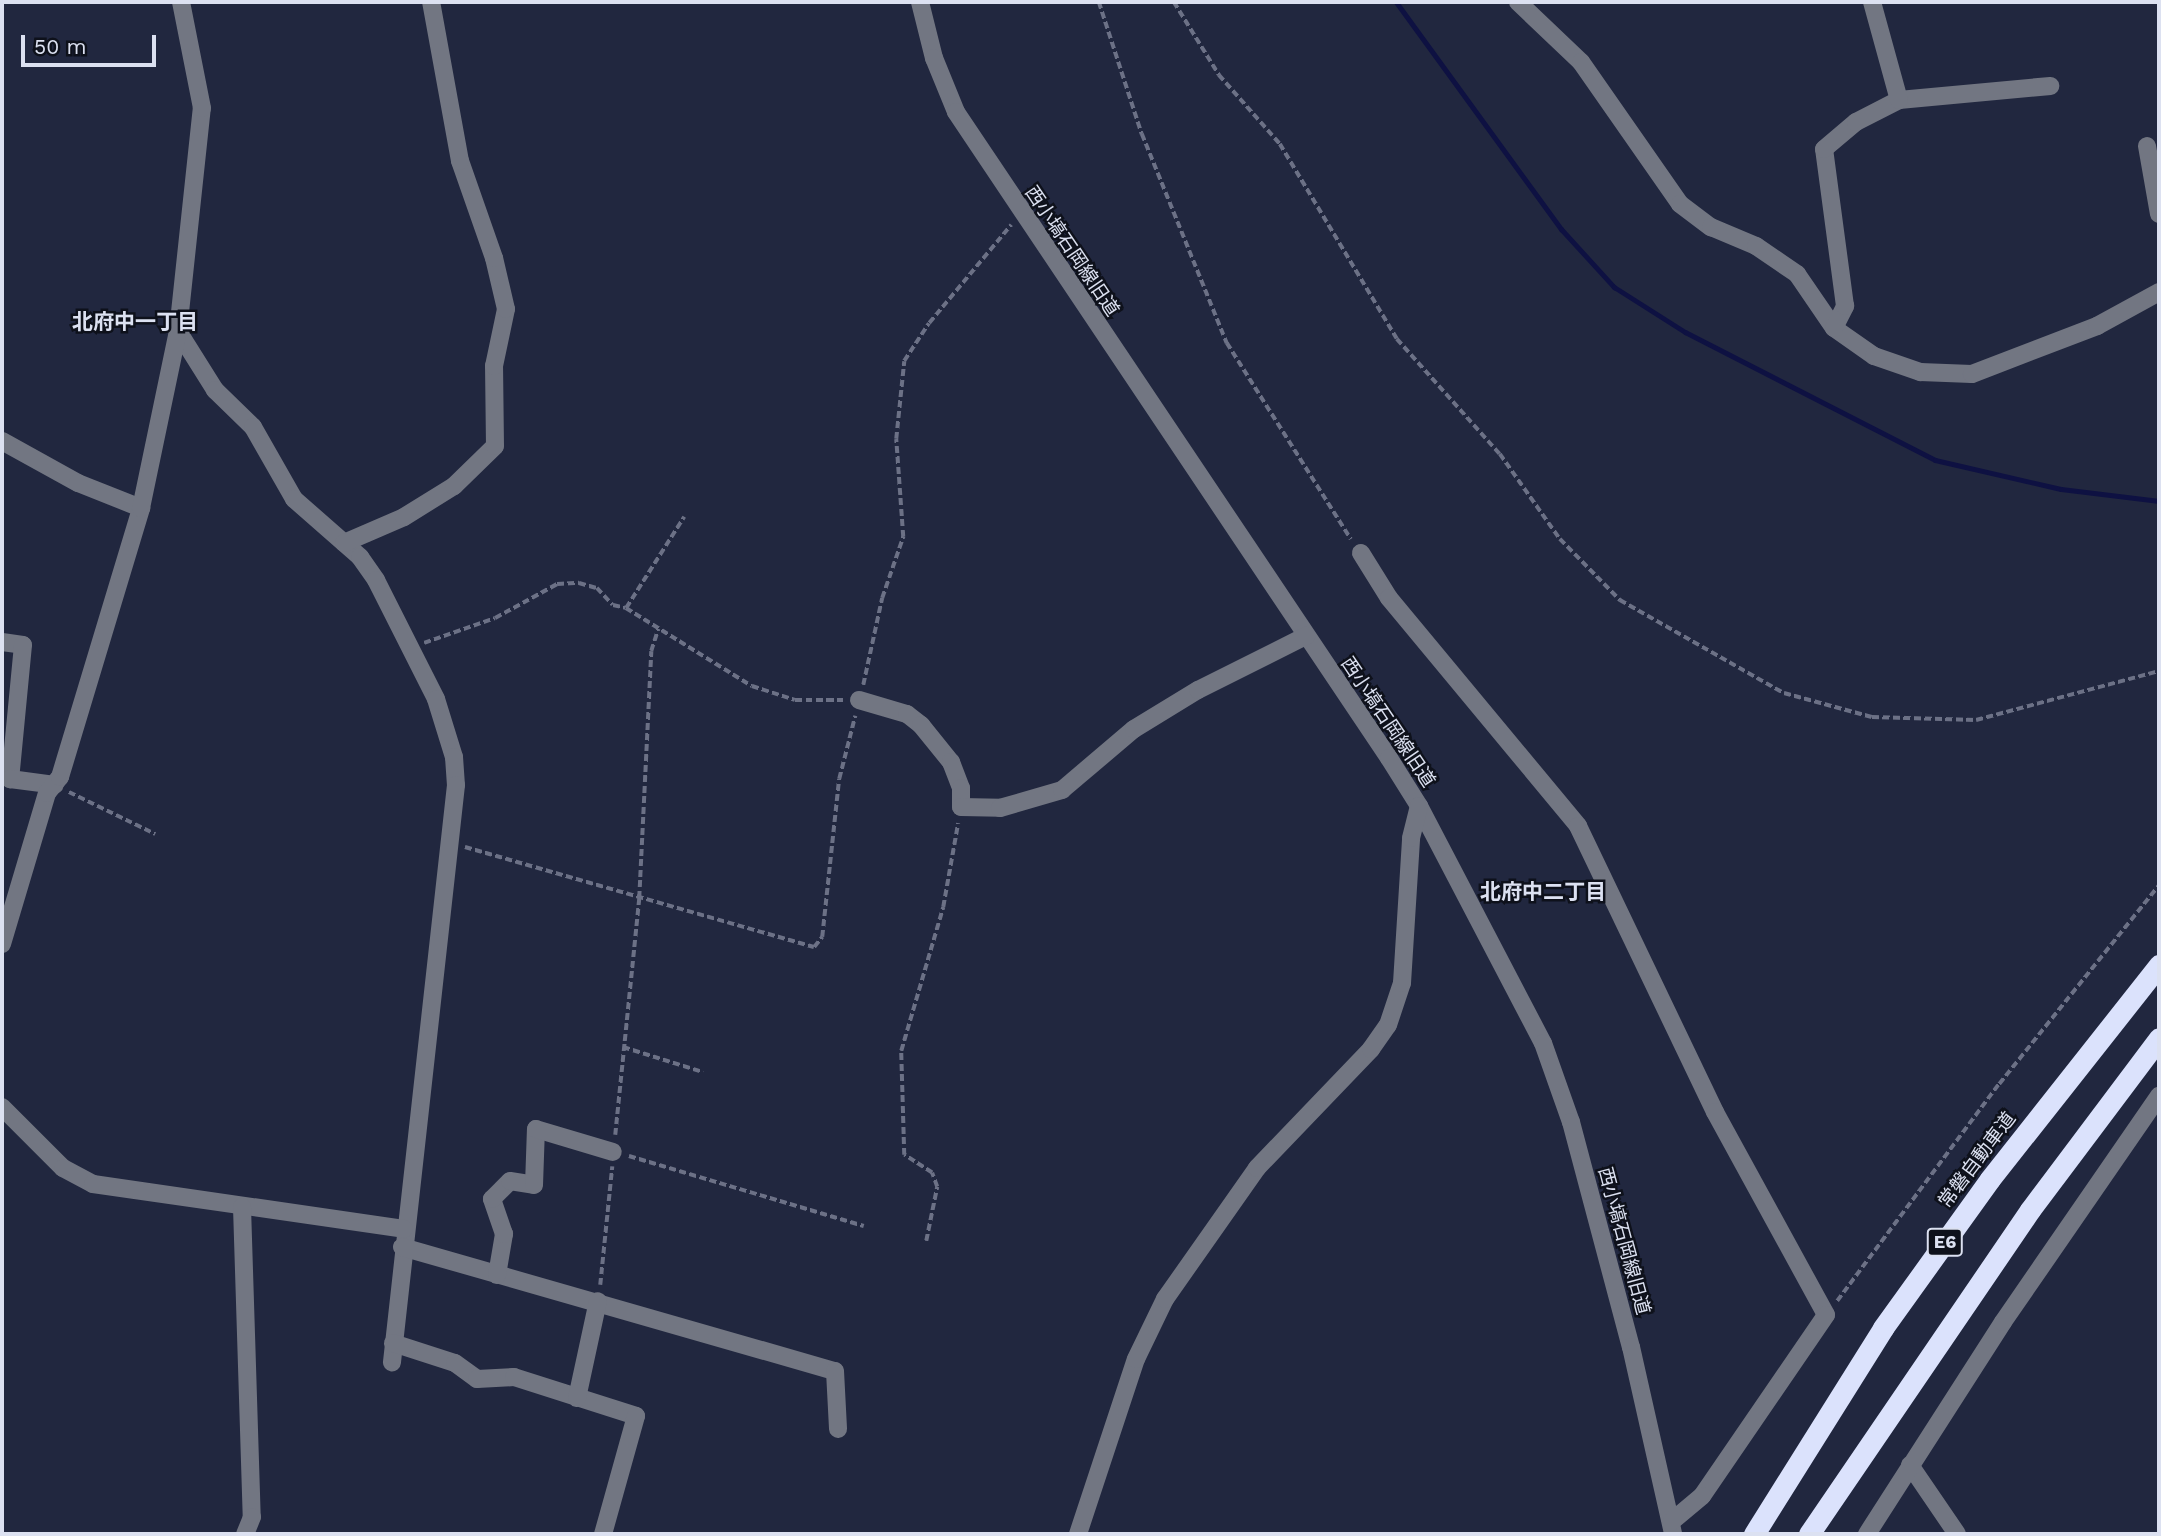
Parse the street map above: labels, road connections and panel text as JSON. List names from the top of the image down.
{
  "streets": {
    "highway": ["常磐自動車道", "E6"],
    "street": ["西小塙石岡線旧道"]
  },
  "districts": ["北府中一丁目", "北府中二丁目"],
  "scale_bar": "50 m"
}
